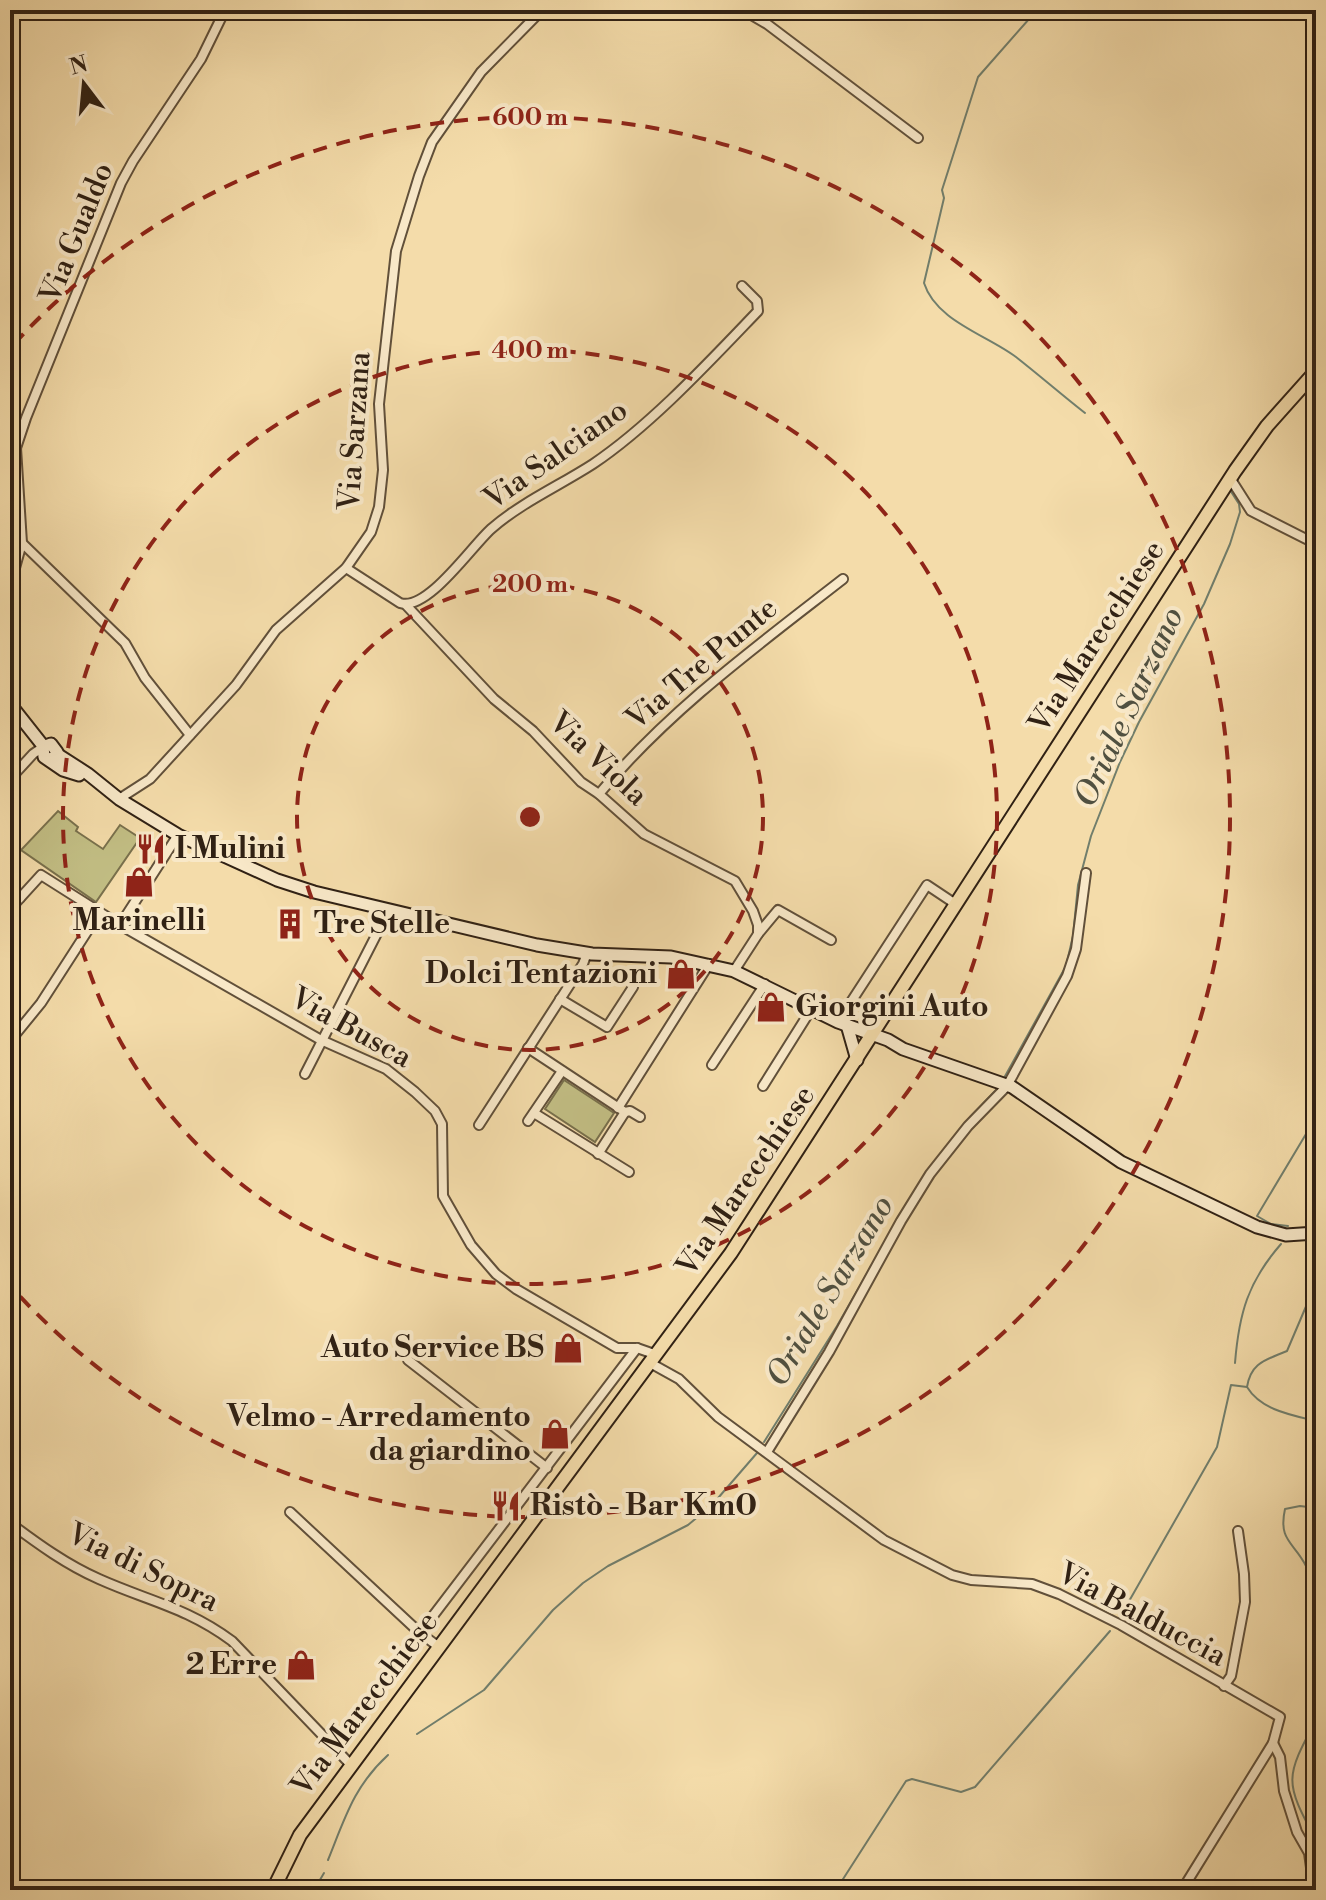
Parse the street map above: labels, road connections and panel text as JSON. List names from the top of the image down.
{
  "streets": {
    "main road": ["Via Marecchiese"],
    "street": [
      "Via Gualdo",
      "Via Sarzana",
      "Via Salciano",
      "Via Tre Punte",
      "Via Viola",
      "Via Busca",
      "Via di Sopra",
      "Via Balduccia"
    ]
  },
  "crossings": [
    ["Via Salciano", "Via Viola"],
    ["Via Marecchiese", "Via Busca"],
    ["Via Marecchiese", "Via di Sopra"],
    ["Via Marecchiese", "Via Balduccia"],
    ["Via Tre Punte", "Via Viola"],
    ["Via Busca", "Via Balduccia"]
  ],
  "water": ["Oriale Sarzano"],
  "places": {
    "restaurant": ["I Mulini", "Ristò - Bar Km0"],
    "shop": [
      "Marinelli",
      "Dolci Tentazioni",
      "Giorgini Auto",
      "Auto Service BS",
      "Velmo - Arredamento da giardino",
      "2 Erre"
    ],
    "building": ["Tre Stelle"]
  },
  "north": "top",
  "rings": ["600 m", "400 m", "200 m"]
}
